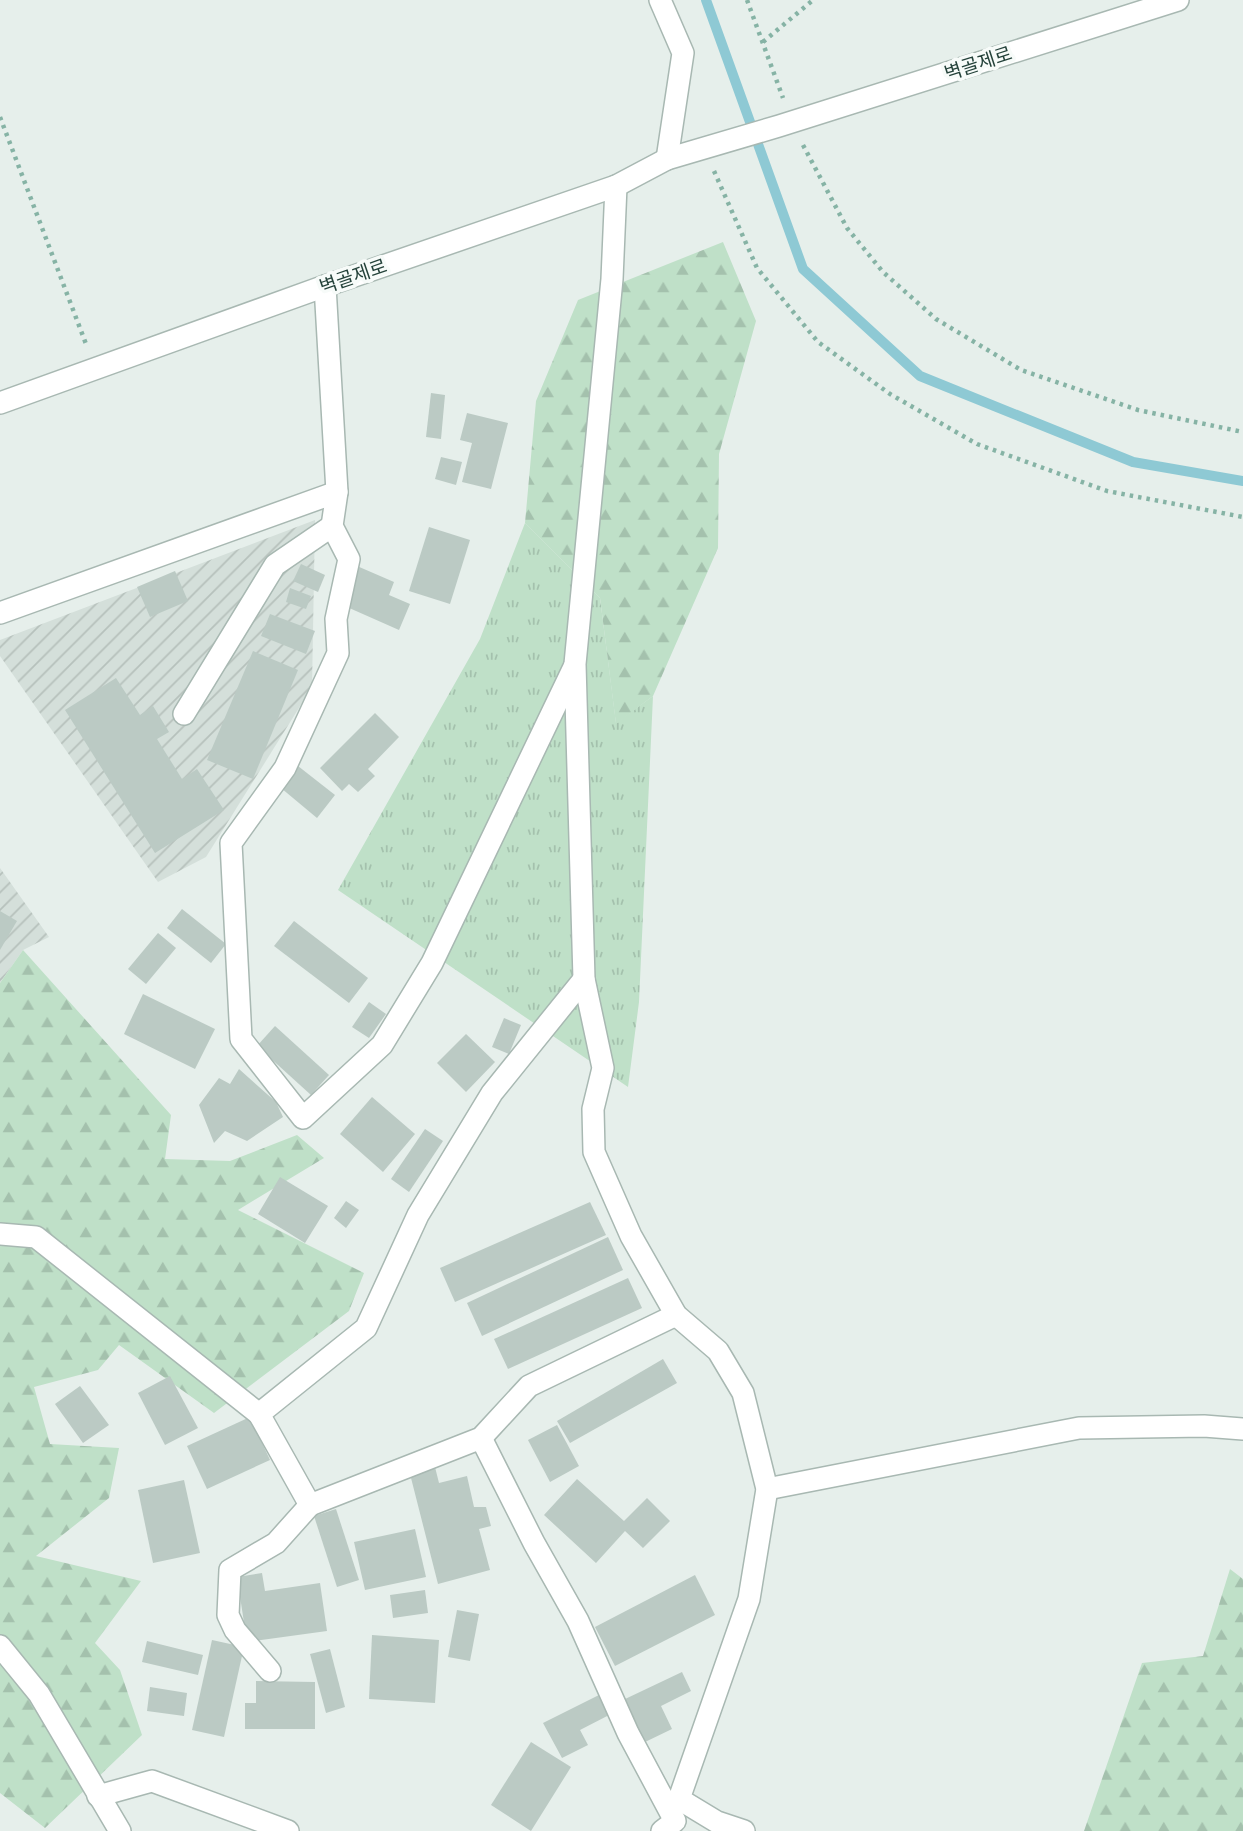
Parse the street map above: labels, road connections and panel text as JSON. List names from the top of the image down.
{
  "streets": {
    "street": ["벽골제로"]
  }
}
